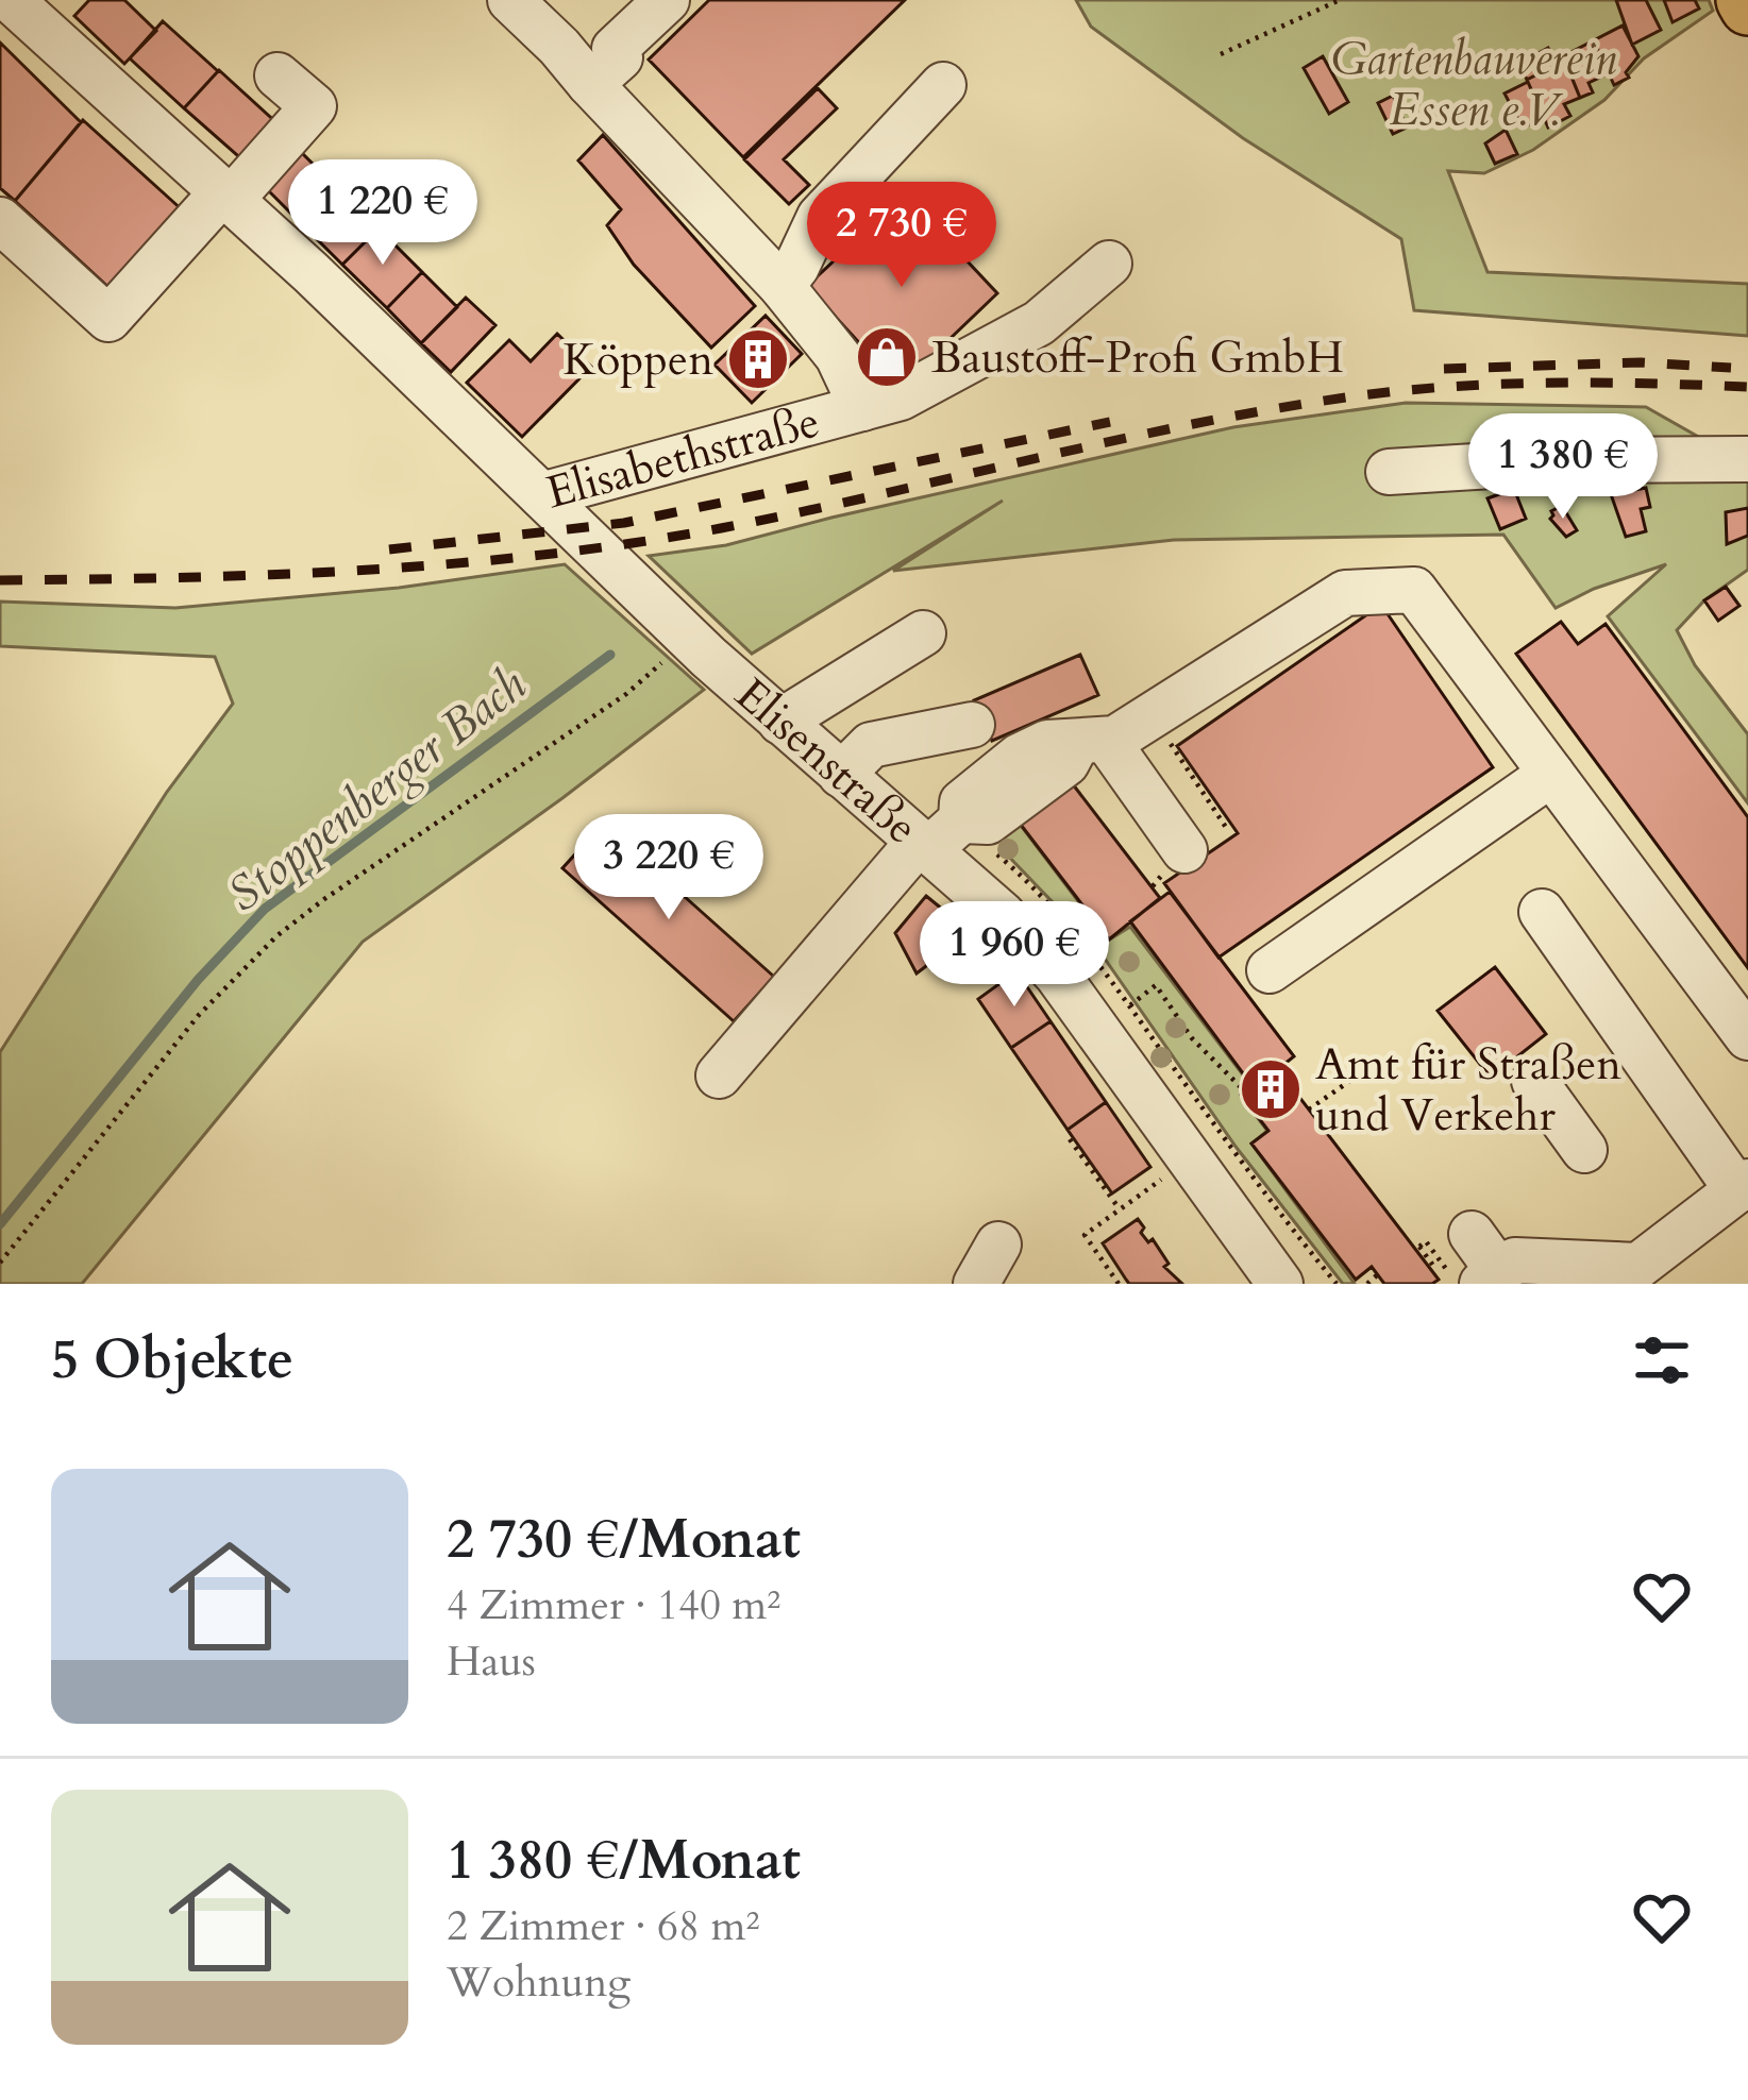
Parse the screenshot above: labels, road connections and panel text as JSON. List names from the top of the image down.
{
  "streets": {
    "street": ["Elisabethstraße", "Elisenstraße"]
  },
  "crossings": [
    ["Elisabethstraße", "Elisenstraße"]
  ],
  "water": ["Stoppenberger Bach"],
  "parks": ["Gartenbauverein Essen e.V."],
  "places": {
    "shop": ["Baustoff-Profi GmbH"],
    "building": ["Köppen", "Amt für Straßen und Verkehr"]
  },
  "page": {
    "price": [
      "1 220 €",
      "2 730 €",
      "1 380 €",
      "3 220 €",
      "1 960 €"
    ],
    "heading": "5 Objekte",
    "list": [
      {
        "name": "2 730 €/Monat",
        "note": "4 Zimmer · 140 m² · Haus"
      },
      {
        "name": "1 380 €/Monat",
        "note": "2 Zimmer · 68 m² · Wohnung"
      }
    ]
  }
}
